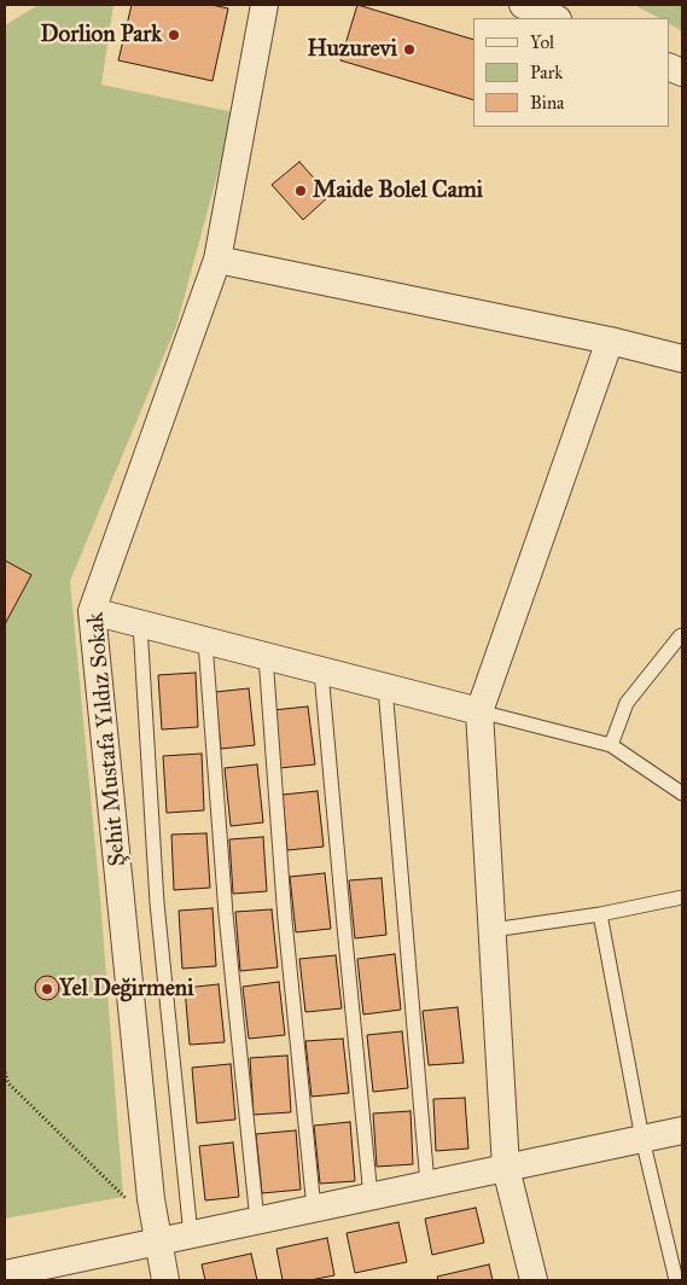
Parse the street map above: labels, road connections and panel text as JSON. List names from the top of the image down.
{
  "streets": {
    "street": ["Şehit Mustafa Yıldız Sokak"]
  },
  "places": [
    "Dorlion Park",
    "Huzurevi",
    "Maide Bolel Cami",
    "Yel Değirmeni"
  ],
  "legend": ["Yol", "Park", "Bina"]
}
